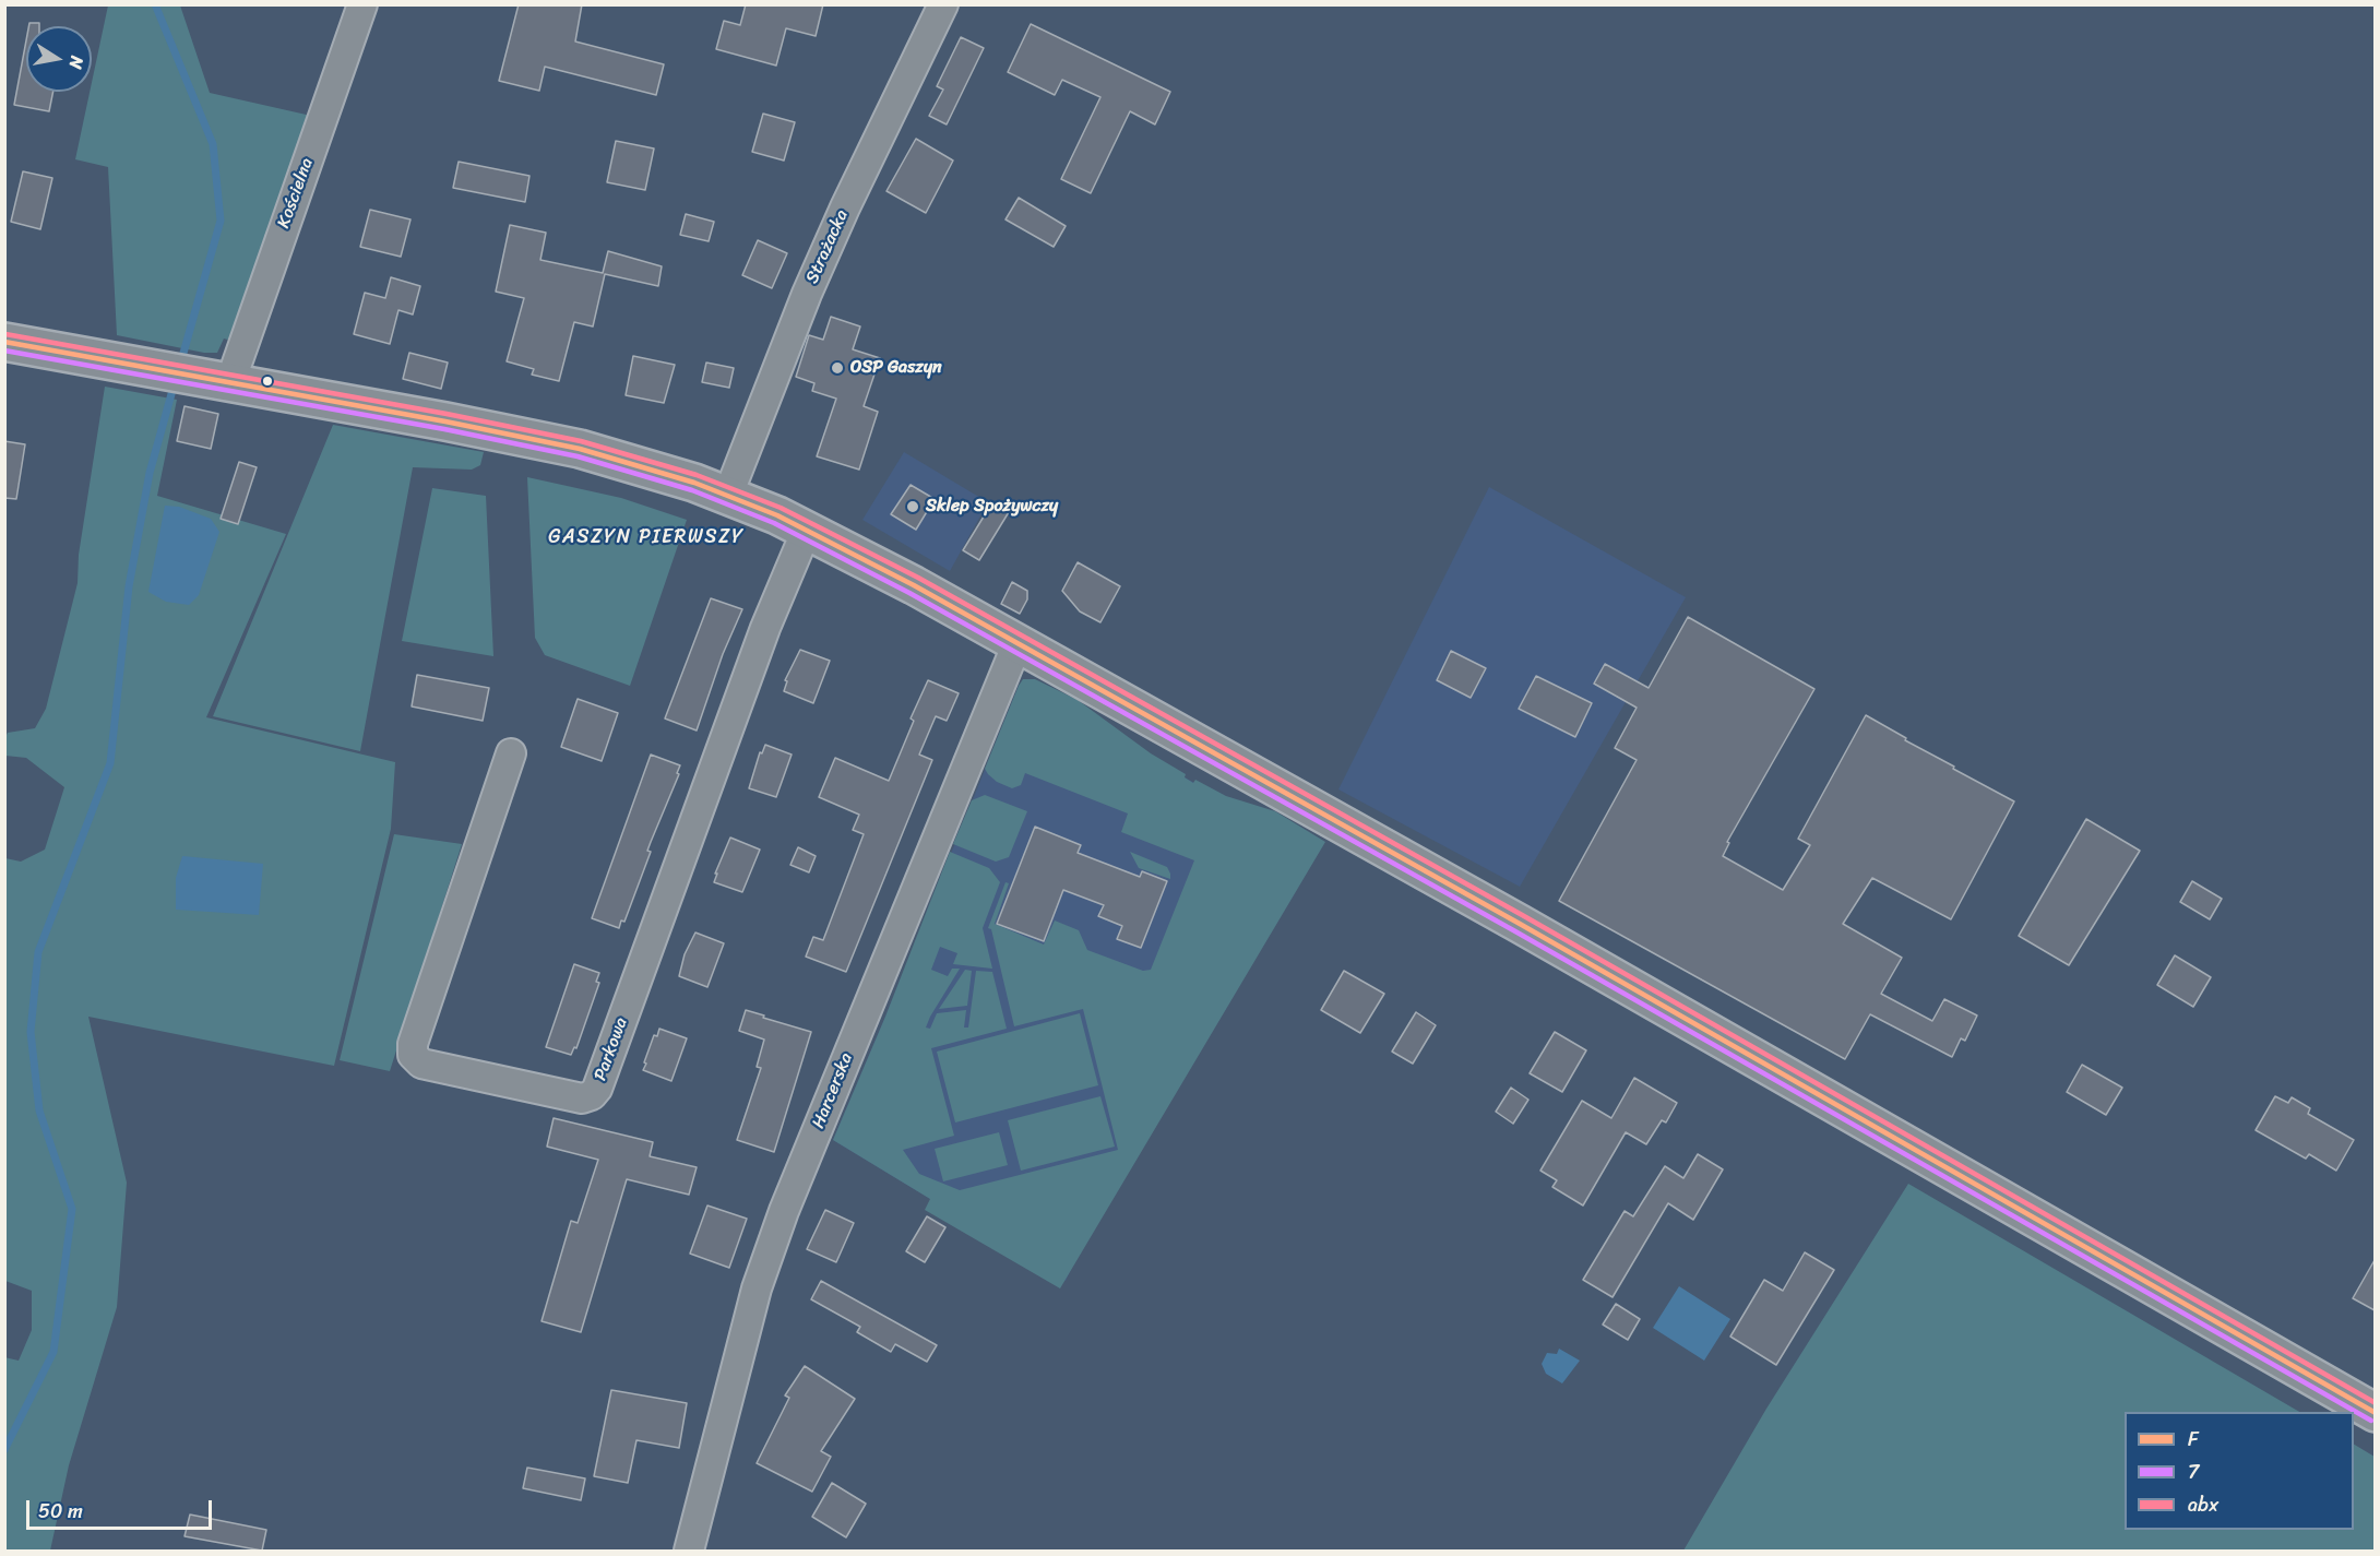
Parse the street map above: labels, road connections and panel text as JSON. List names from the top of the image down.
{
  "streets": {
    "street": [
      "Kościelna",
      "Strażacka",
      "Parkowa",
      "Harcerska"
    ]
  },
  "districts": ["GASZYN PIERWSZY"],
  "places": ["OSP Gaszyn", "Sklep Spożywczy"],
  "lines": ["transit line abx", "transit line F", "transit line 7"],
  "legend": ["F", "7", "abx"],
  "scale_bar": "50 m",
  "north": "right"
}
